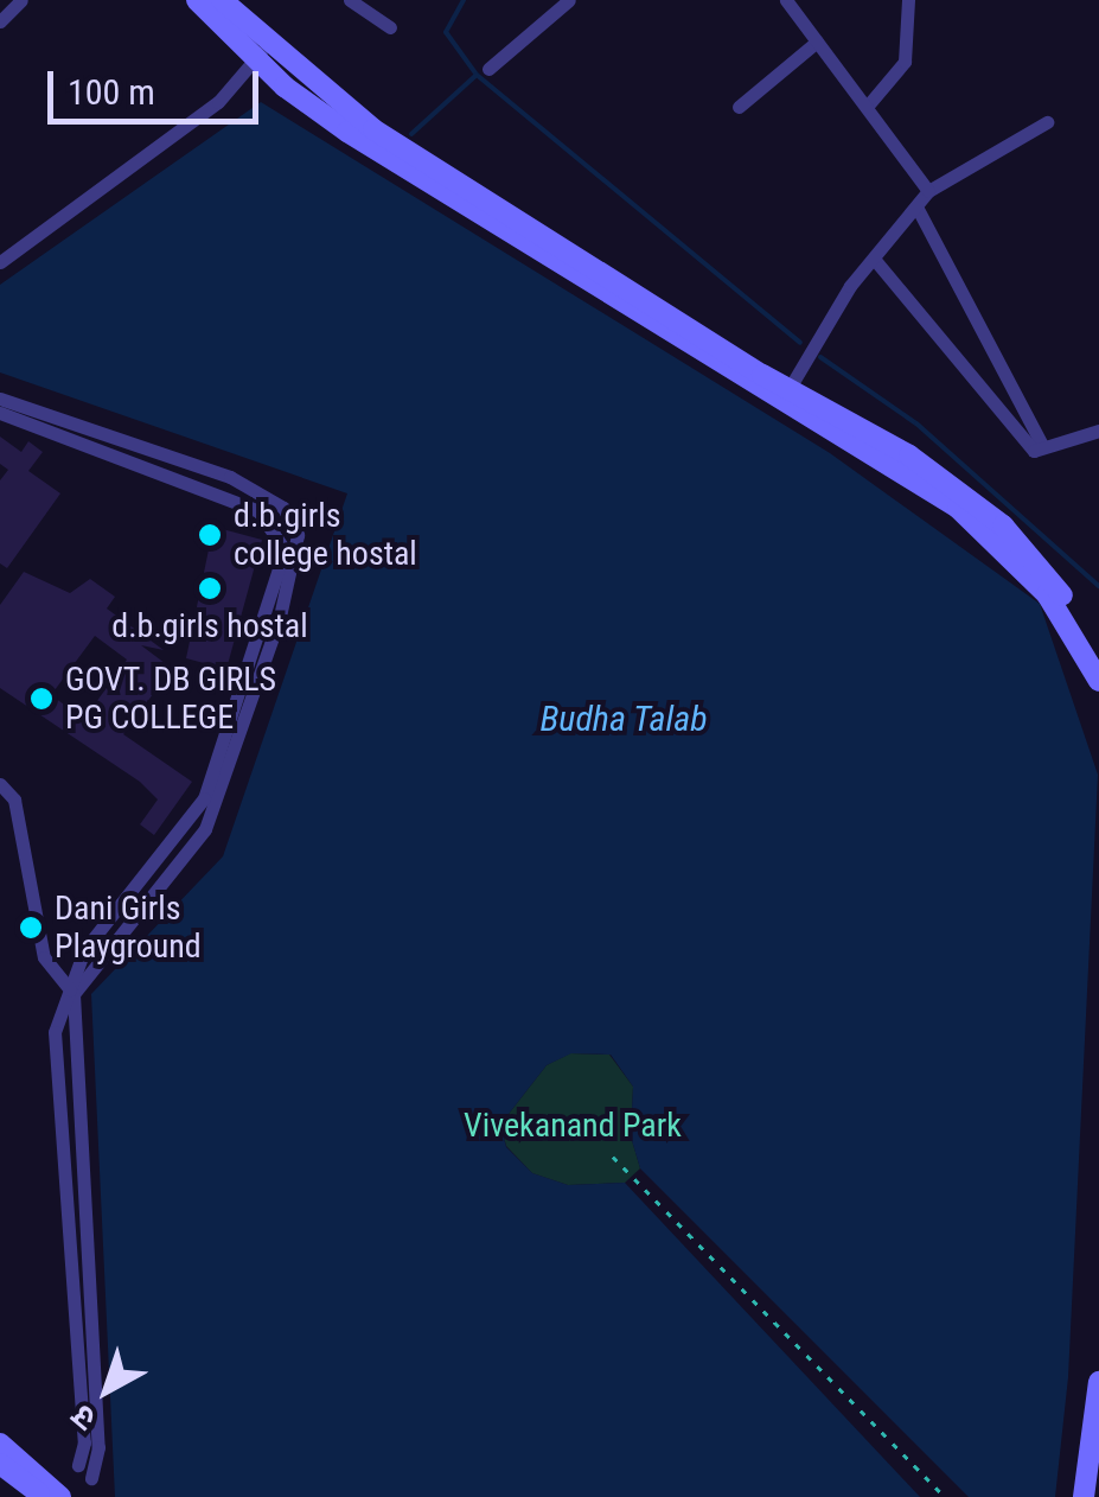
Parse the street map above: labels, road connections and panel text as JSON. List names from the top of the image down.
{
  "water": ["Budha Talab"],
  "parks": ["Vivekanand Park"],
  "places": [
    "d.b.girls college hostal",
    "d.b.girls hostal",
    "GOVT. DB GIRLS PG COLLEGE",
    "Dani Girls Playground"
  ],
  "scale_bar": "100 m",
  "north": "bottom left"
}
